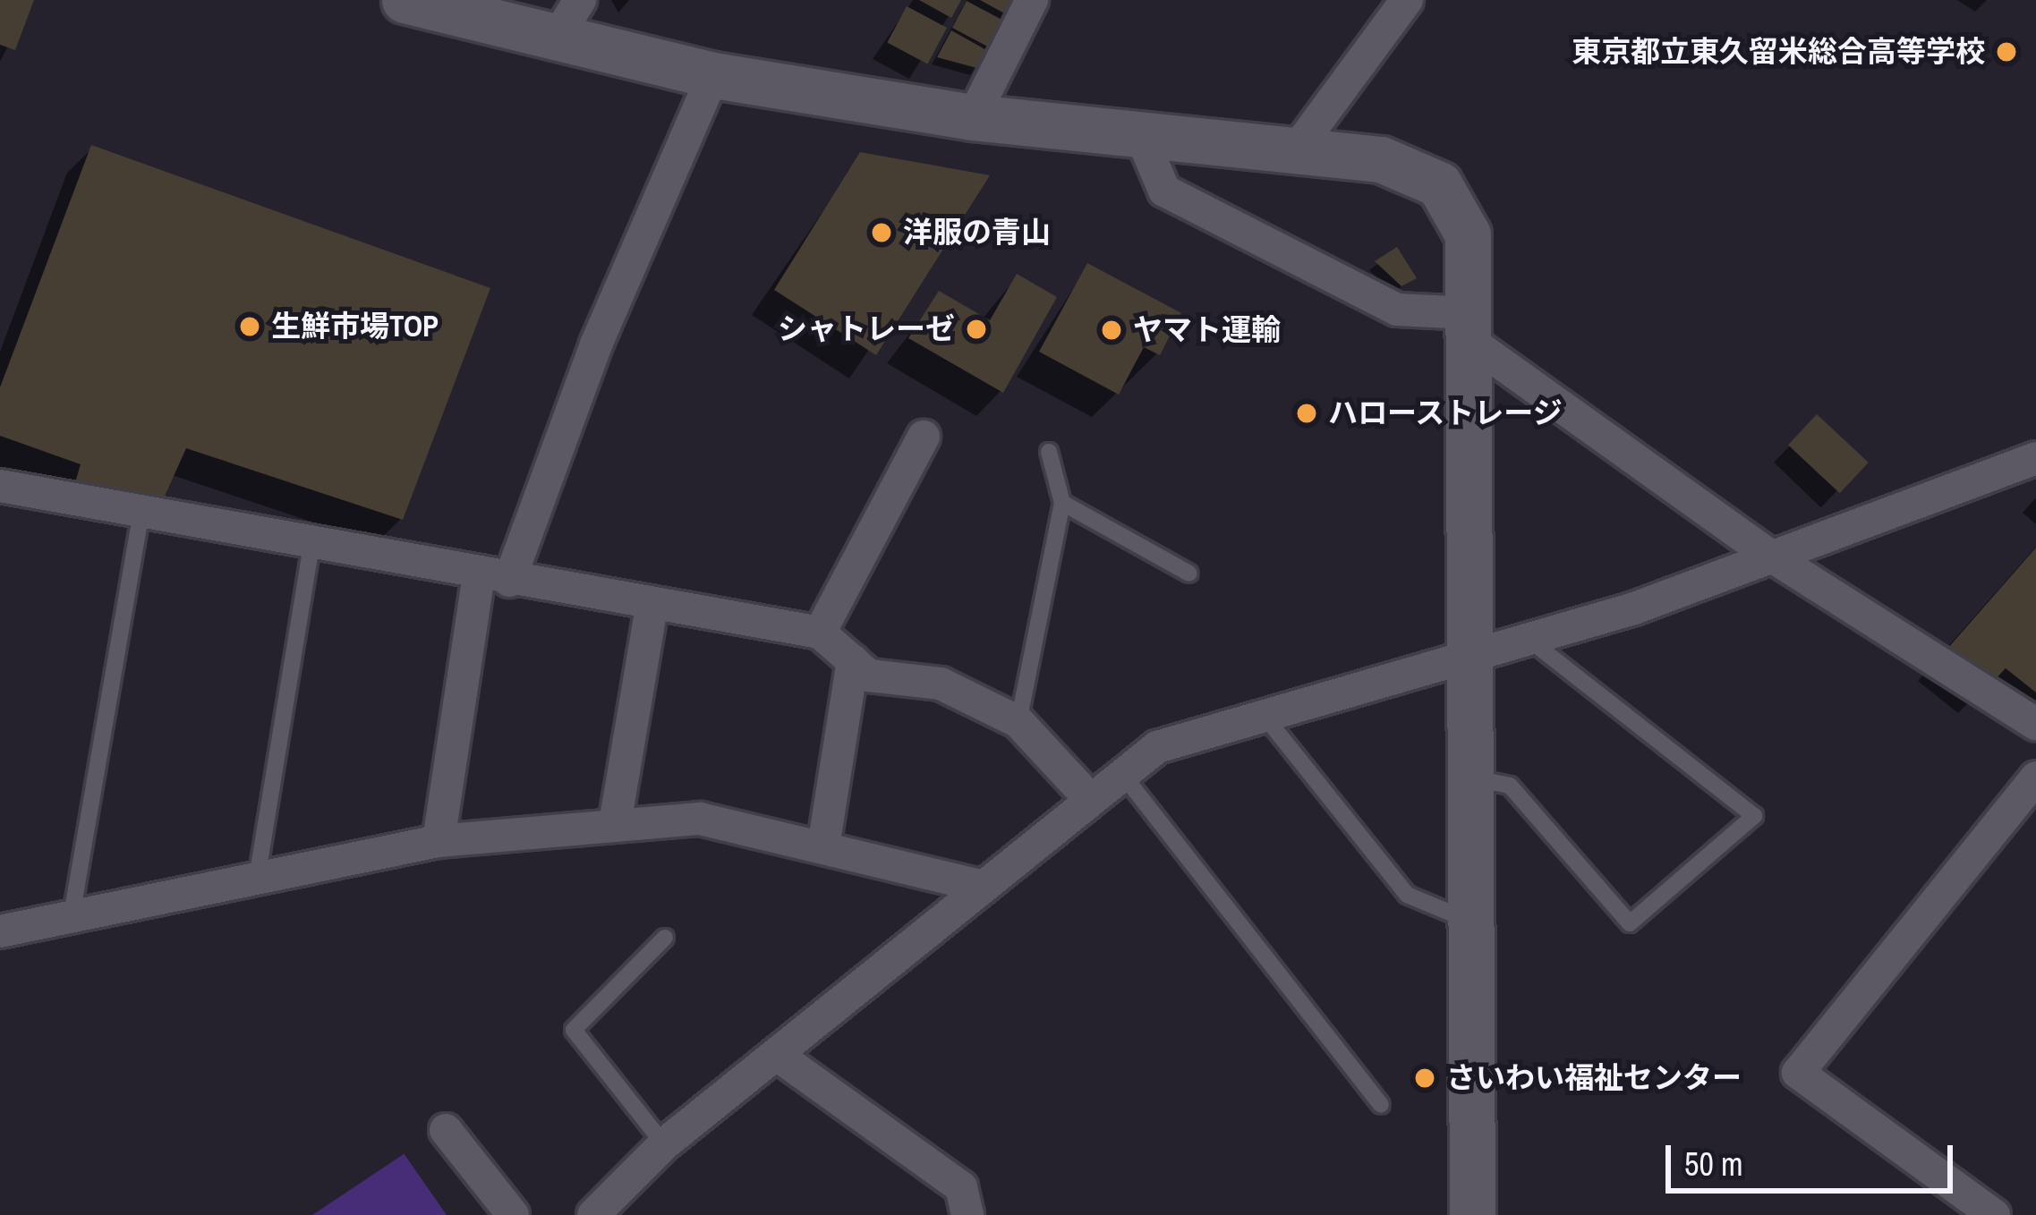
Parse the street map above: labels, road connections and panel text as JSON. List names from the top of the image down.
{
  "places": [
    "東京都立東久留米総合高等学校",
    "洋服の青山",
    "生鮮市場TOP",
    "シャトレーゼ",
    "ヤマト運輸",
    "ハローストレージ",
    "さいわい福祉センター"
  ],
  "scale_bar": "50 m"
}
